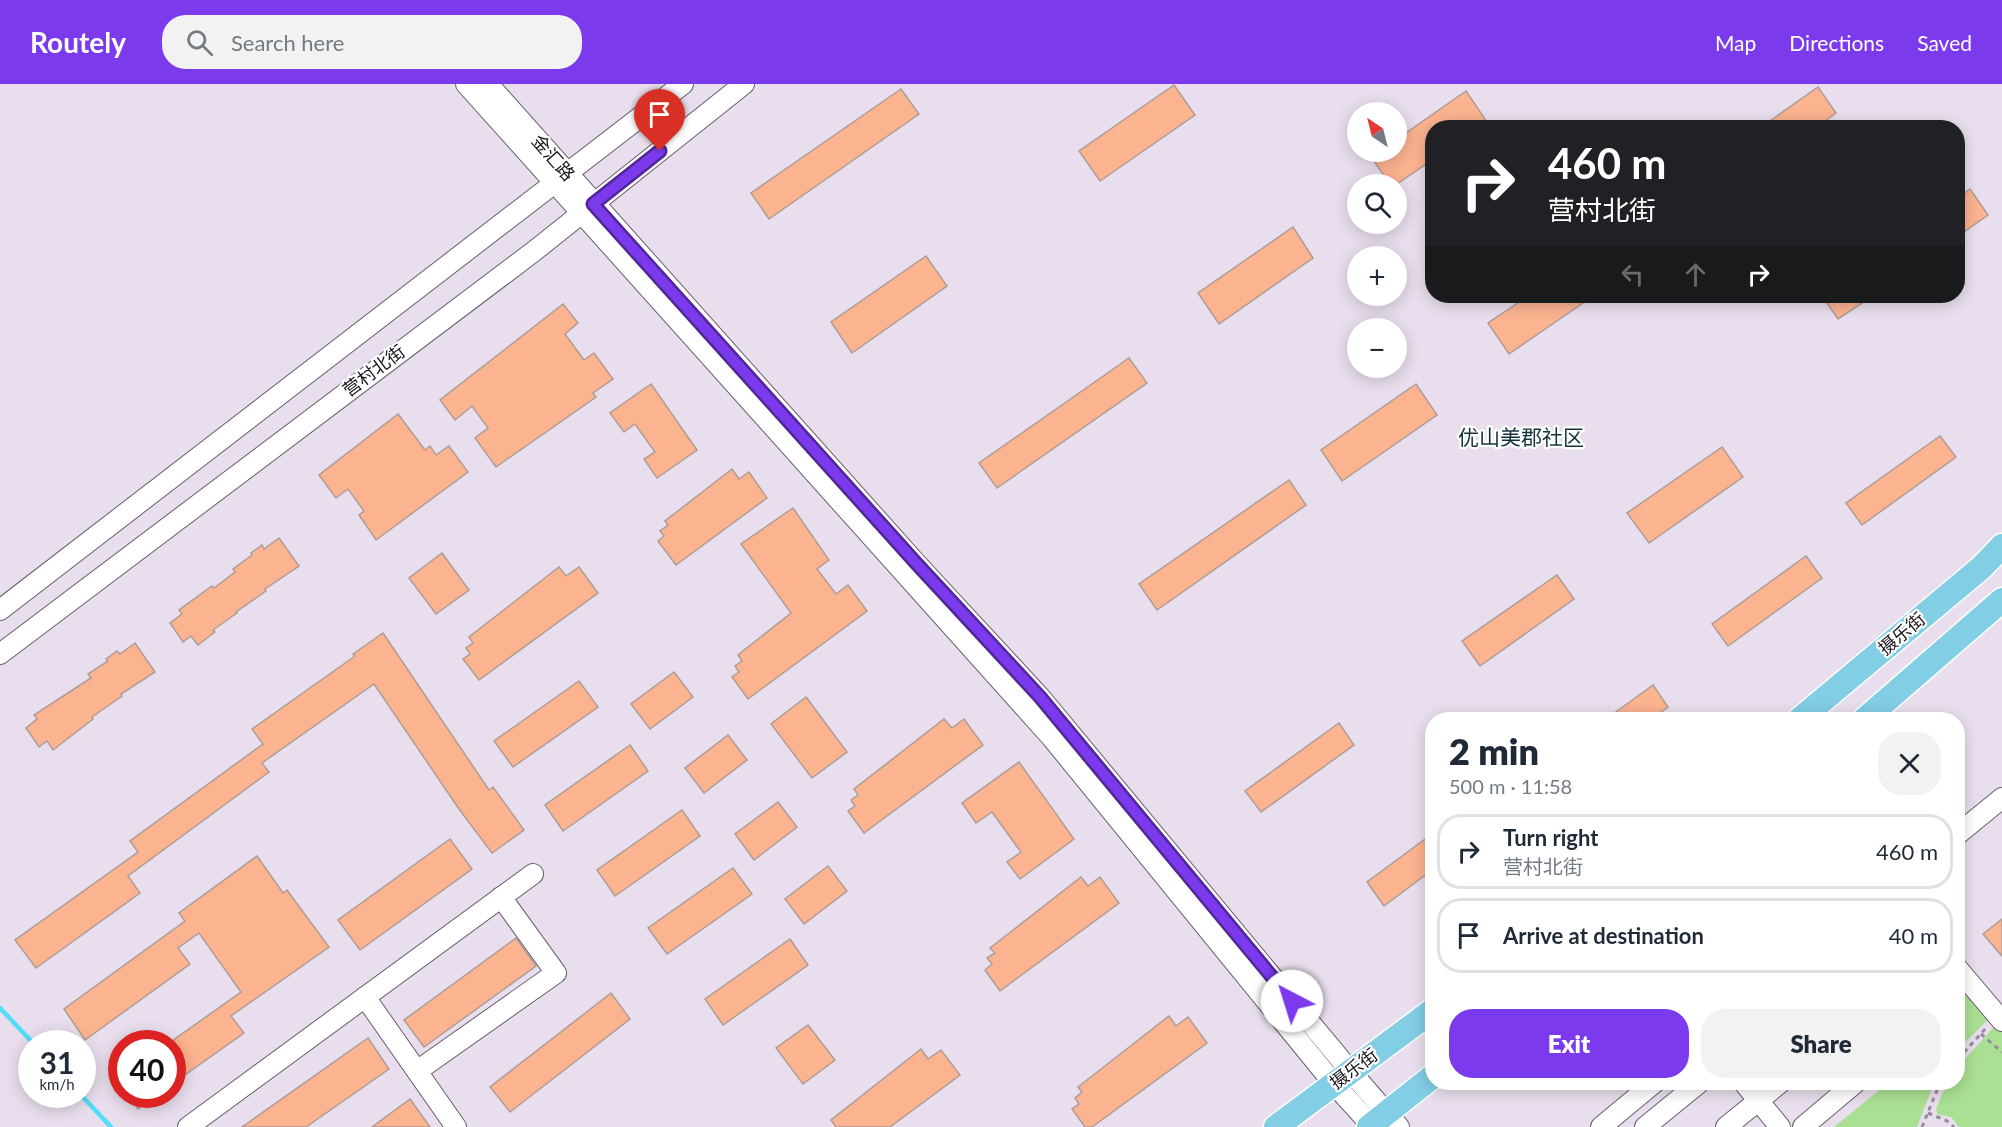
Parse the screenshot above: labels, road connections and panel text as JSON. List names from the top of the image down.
{
  "streets": {
    "main road": ["摄乐街"],
    "street": ["金汇路", "营村北街"]
  },
  "crossings": [
    ["金汇路", "营村北街"],
    ["金汇路", "摄乐街"]
  ],
  "districts": ["优山美郡社区"],
  "north": "top left",
  "page": {
    "header": "Routely",
    "search": "Search here",
    "nav": ["Map", "Directions", "Saved"],
    "map_buttons": ["+", "−"],
    "turn": ["460 m", "营村北街"],
    "heading": ["2 min", "500 m · 11:58"],
    "list": [
      {
        "name": "Turn right",
        "note": "营村北街",
        "value": "460 m"
      },
      {
        "name": "Arrive at destination",
        "value": "40 m"
      }
    ],
    "buttons": ["Exit", "Share"],
    "speed": "31 km/h",
    "limit": "40"
  }
}
